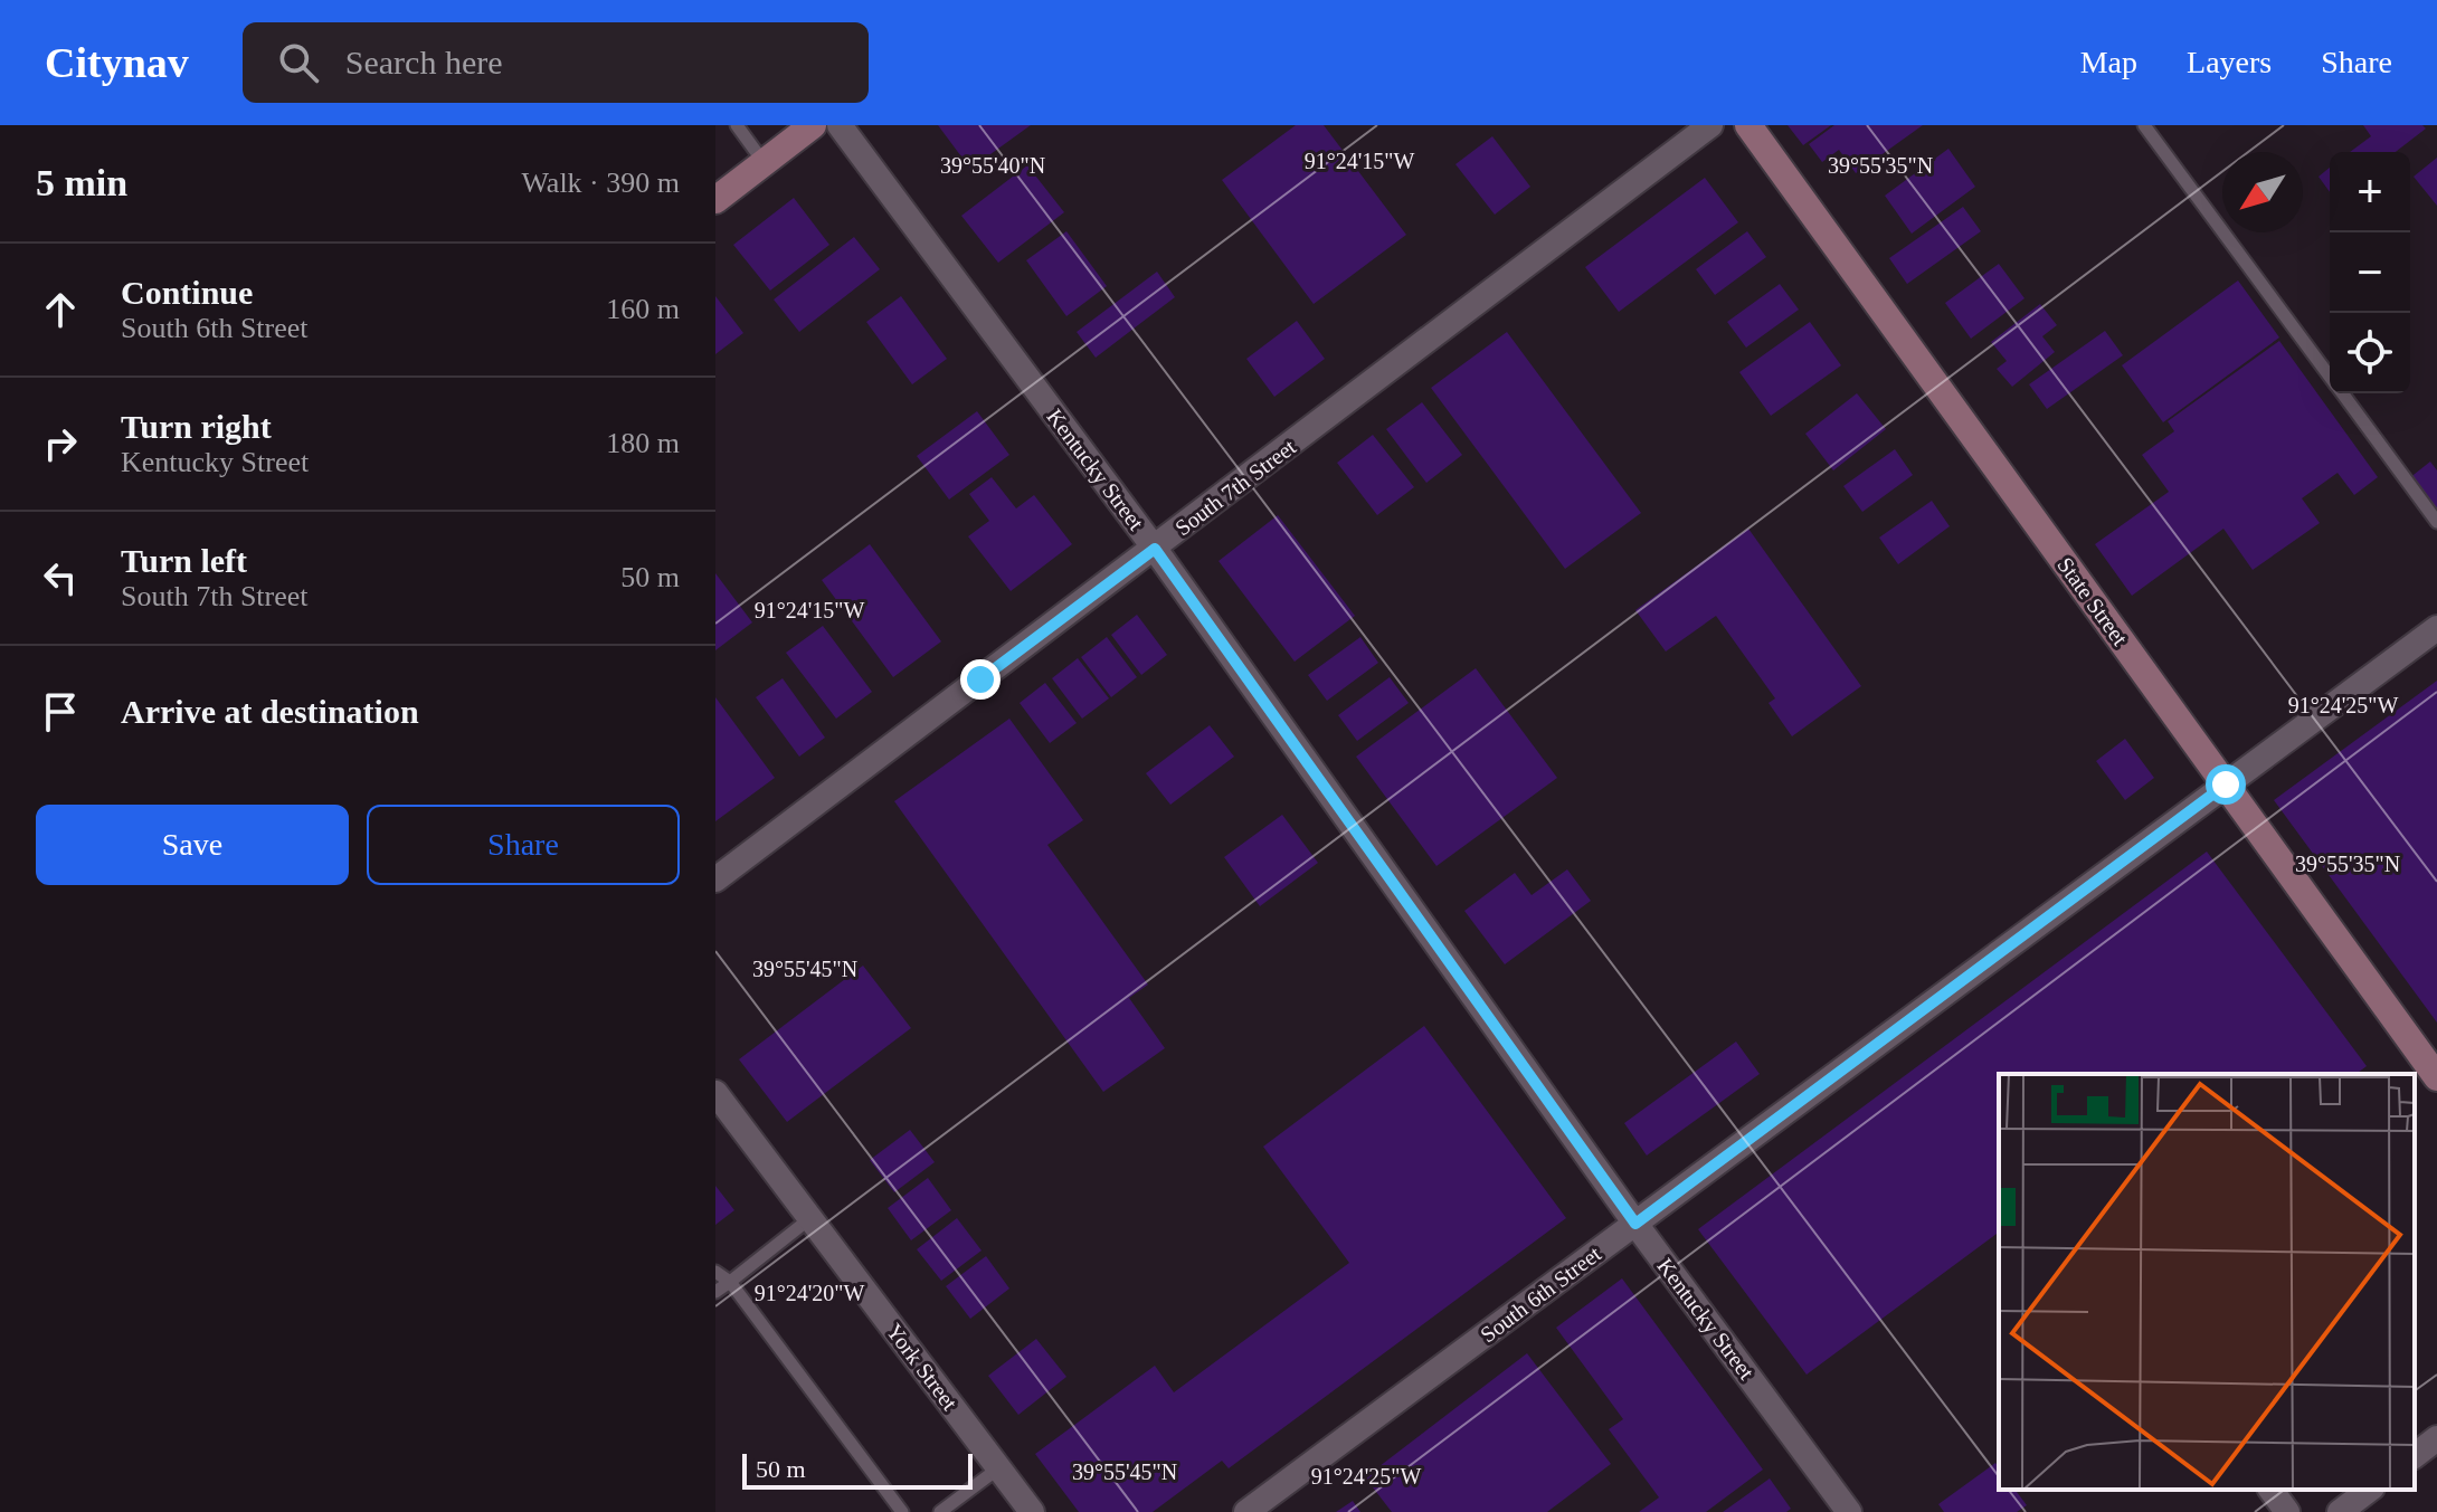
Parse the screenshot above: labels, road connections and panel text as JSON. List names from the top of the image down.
{
  "streets": {
    "street": [
      "Kentucky Street",
      "South 7th Street",
      "State Street",
      "South 6th Street",
      "York Street"
    ]
  },
  "crossings": [
    ["Kentucky Street", "South 7th Street"],
    ["Kentucky Street", "South 6th Street"],
    ["State Street", "South 6th Street"]
  ],
  "scale_bar": "50 m",
  "north": "bottom left",
  "page": {
    "header": "Citynav",
    "search": "Search here",
    "nav": ["Map", "Layers", "Share"],
    "heading": ["5 min", "Walk · 390 m"],
    "map_buttons": ["+", "−"],
    "list": [
      ["Continue", "South 6th Street", "160 m"],
      ["Turn right", "Kentucky Street", "180 m"],
      ["Turn left", "South 7th Street", "50 m"],
      "Arrive at destination"
    ],
    "buttons": ["Save", "Share"],
    "scale": "50 m"
  },
  "coordinates": [
    "91°24'15\"W",
    "39°55'40\"N",
    "39°55'35\"N",
    "91°24'25\"W",
    "39°55'45\"N",
    "91°24'20\"W"
  ]
}
